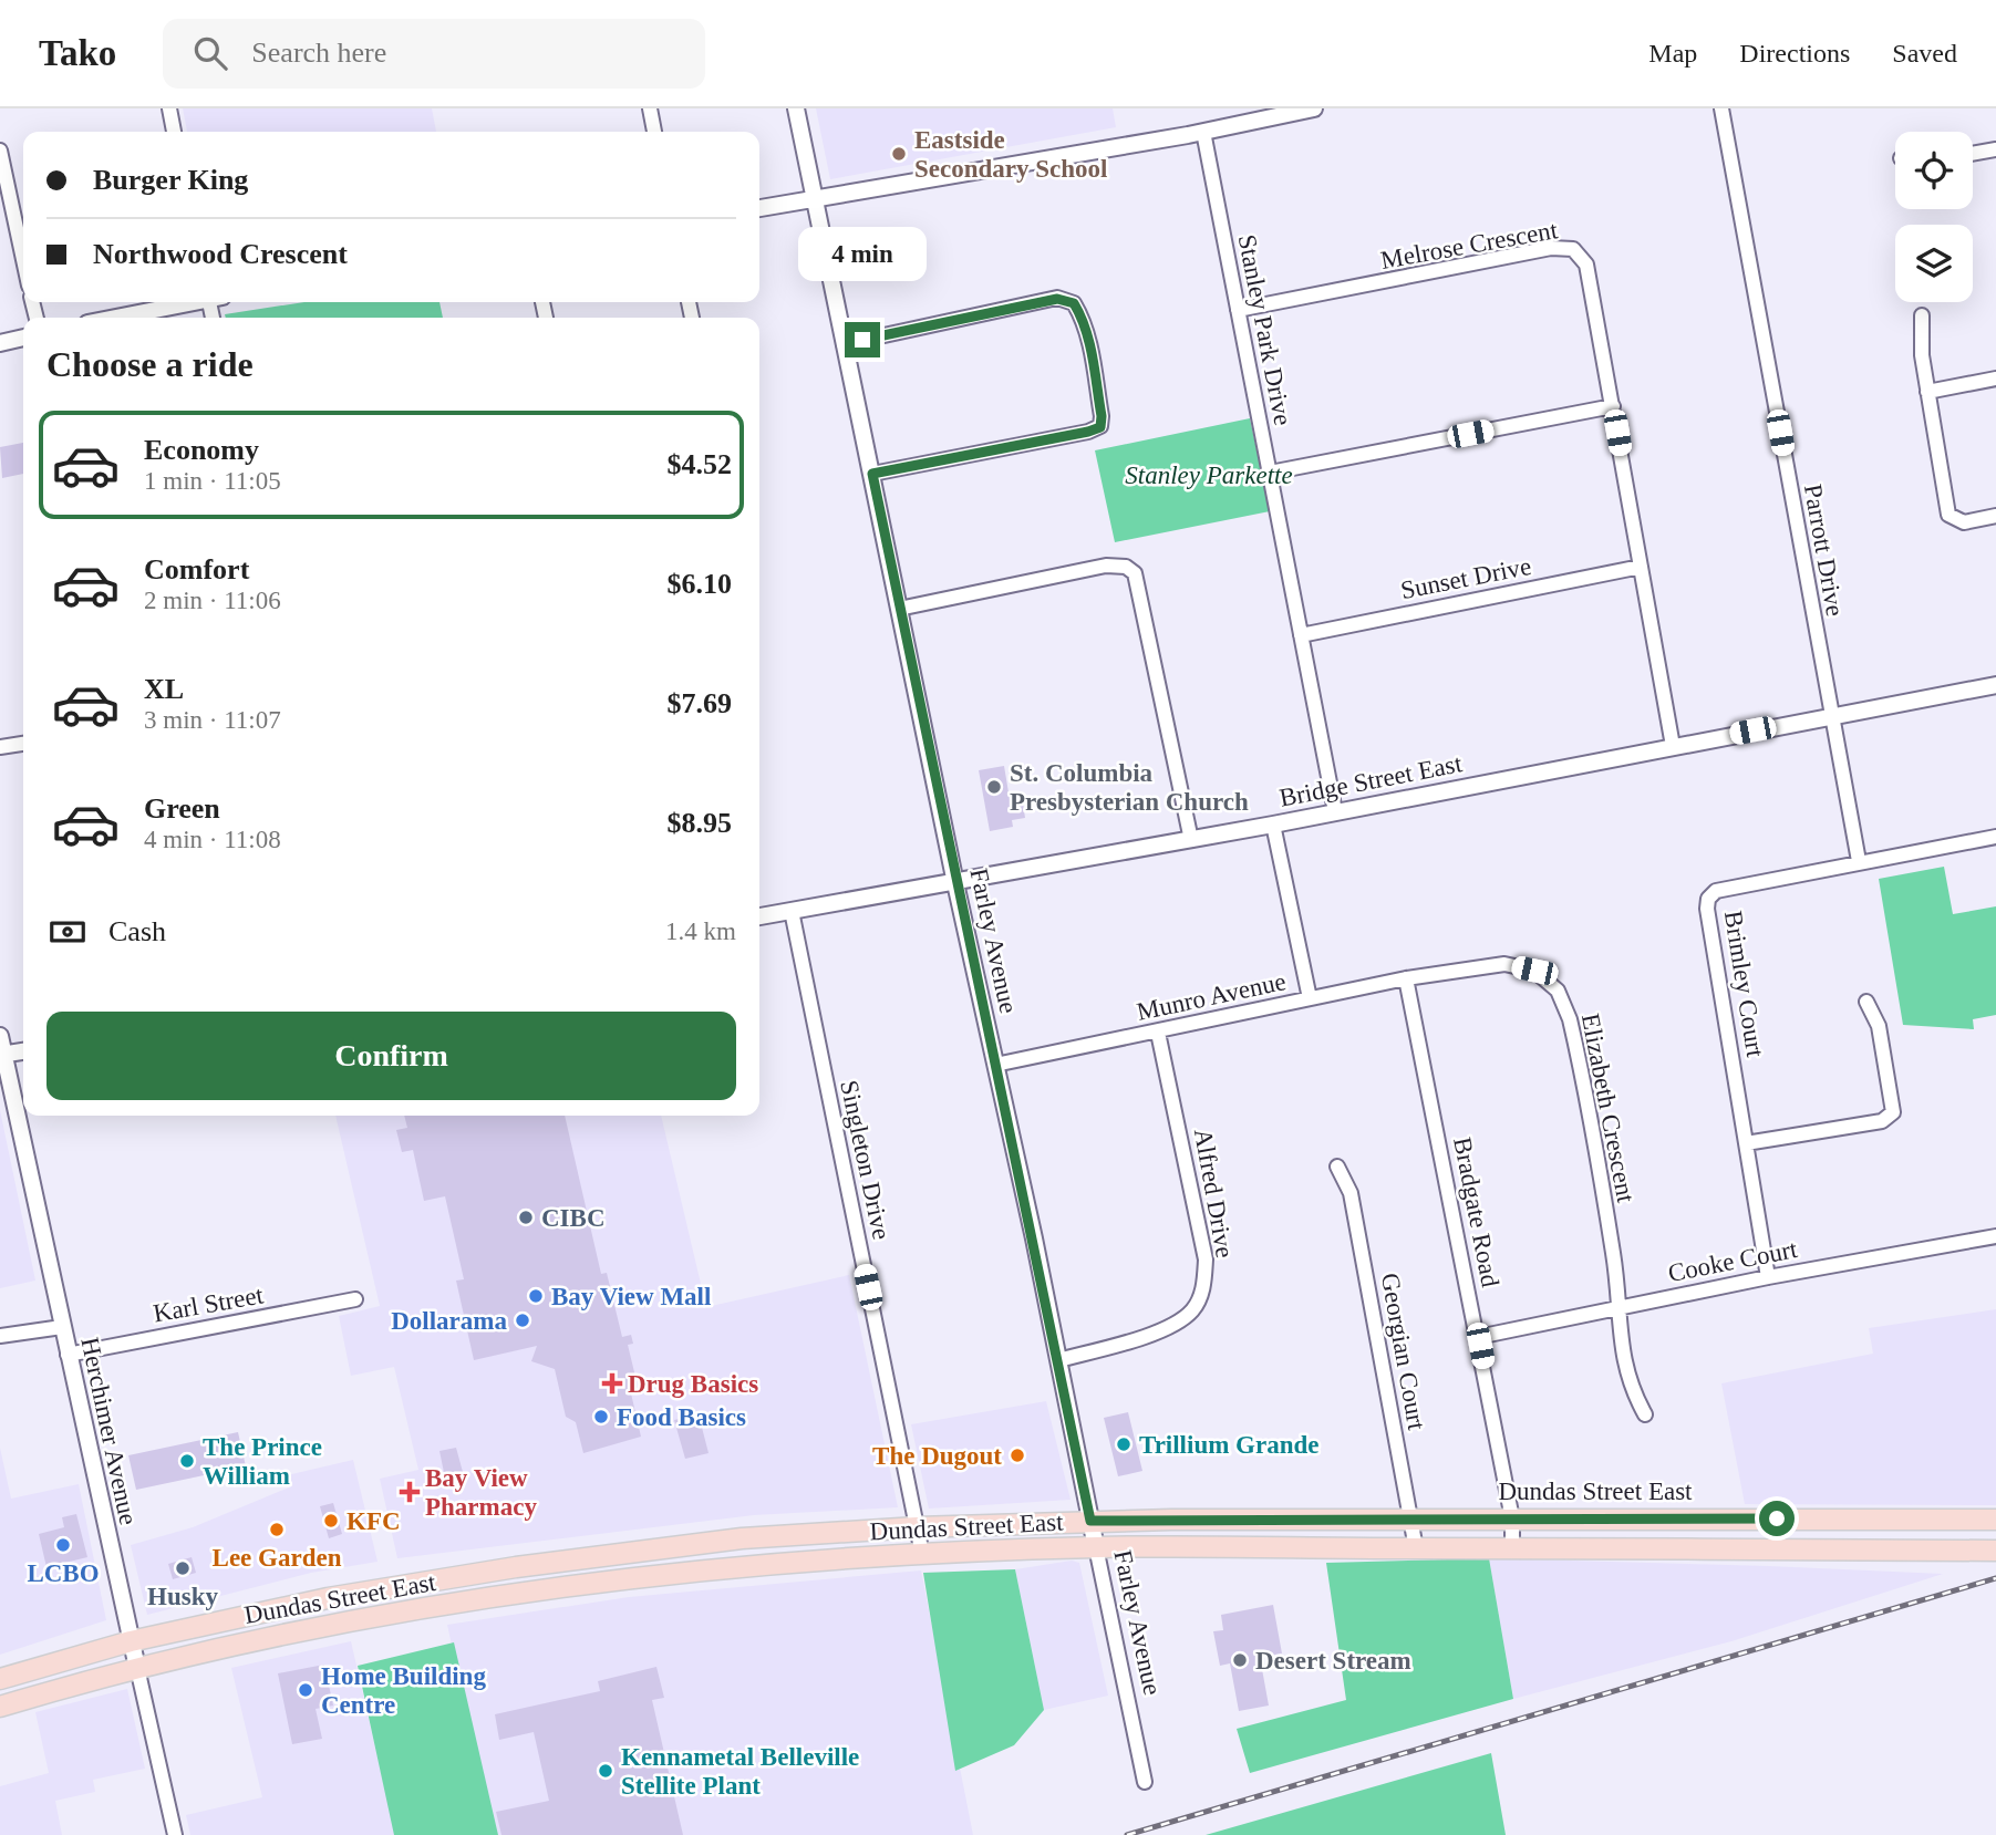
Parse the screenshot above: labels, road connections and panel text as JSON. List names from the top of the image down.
{
  "streets": {
    "main road": ["Dundas Street East"],
    "street": [
      "Melrose Crescent",
      "Stanley Park Drive",
      "Parrott Drive",
      "Sunset Drive",
      "Bridge Street East",
      "Farley Avenue",
      "Brimley Court",
      "Munro Avenue",
      "Elizabeth Crescent",
      "Singleton Drive",
      "Alfred Drive",
      "Bradgate Road",
      "Cooke Court",
      "Karl Street",
      "Georgian Court",
      "Herchimer Avenue"
    ]
  },
  "crossings": [
    ["Melrose Crescent", "Stanley Park Drive"],
    ["Melrose Crescent", "Sunset Drive"],
    ["Melrose Crescent", "Bridge Street East"],
    ["Stanley Park Drive", "Sunset Drive"],
    ["Stanley Park Drive", "Bridge Street East"],
    ["Parrott Drive", "Bridge Street East"],
    ["Parrott Drive", "Brimley Court"],
    ["Bridge Street East", "Farley Avenue"],
    ["Bridge Street East", "Munro Avenue"],
    ["Bridge Street East", "Singleton Drive"],
    ["Farley Avenue", "Munro Avenue"],
    ["Farley Avenue", "Alfred Drive"],
    ["Farley Avenue", "Dundas Street East"],
    ["Brimley Court", "Cooke Court"],
    ["Munro Avenue", "Elizabeth Crescent"],
    ["Munro Avenue", "Alfred Drive"],
    ["Elizabeth Crescent", "Bradgate Road"],
    ["Elizabeth Crescent", "Cooke Court"],
    ["Singleton Drive", "Dundas Street East"],
    ["Bradgate Road", "Cooke Court"],
    ["Bradgate Road", "Dundas Street East"],
    ["Karl Street", "Herchimer Avenue"],
    ["Georgian Court", "Dundas Street East"],
    ["Herchimer Avenue", "Dundas Street East"]
  ],
  "parks": ["Stanley Parkette"],
  "places": {
    "other": [
      "Eastside Secondary School",
      "St. Columbia Presbysterian Church",
      "CIBC",
      "Bay View Mall",
      "Dollarama",
      "Food Basics",
      "Trillium Grande",
      "The Dugout",
      "The Prince William",
      "KFC",
      "Lee Garden",
      "LCBO",
      "Husky",
      "Desert Stream",
      "Home Building Centre",
      "Kennametal Belleville Stellite Plant"
    ],
    "health": ["Drug Basics", "Bay View Pharmacy"]
  },
  "page": {
    "header": "Tako",
    "search": "Search here",
    "nav": ["Map", "Directions", "Saved"],
    "banner": ["Burger King", "Northwood Crescent"],
    "bubble": "4 min",
    "heading": "Choose a ride",
    "list": [
      {
        "name": "Economy",
        "note": "1 min · 11:05",
        "value": "$4.52"
      },
      {
        "name": "Comfort",
        "note": "2 min · 11:06",
        "value": "$6.10"
      },
      {
        "name": "XL",
        "note": "3 min · 11:07",
        "value": "$7.69"
      },
      {
        "name": "Green",
        "note": "4 min · 11:08",
        "value": "$8.95"
      }
    ],
    "pay": ["Cash", "1.4 km"],
    "buttons": "Confirm"
  }
}
